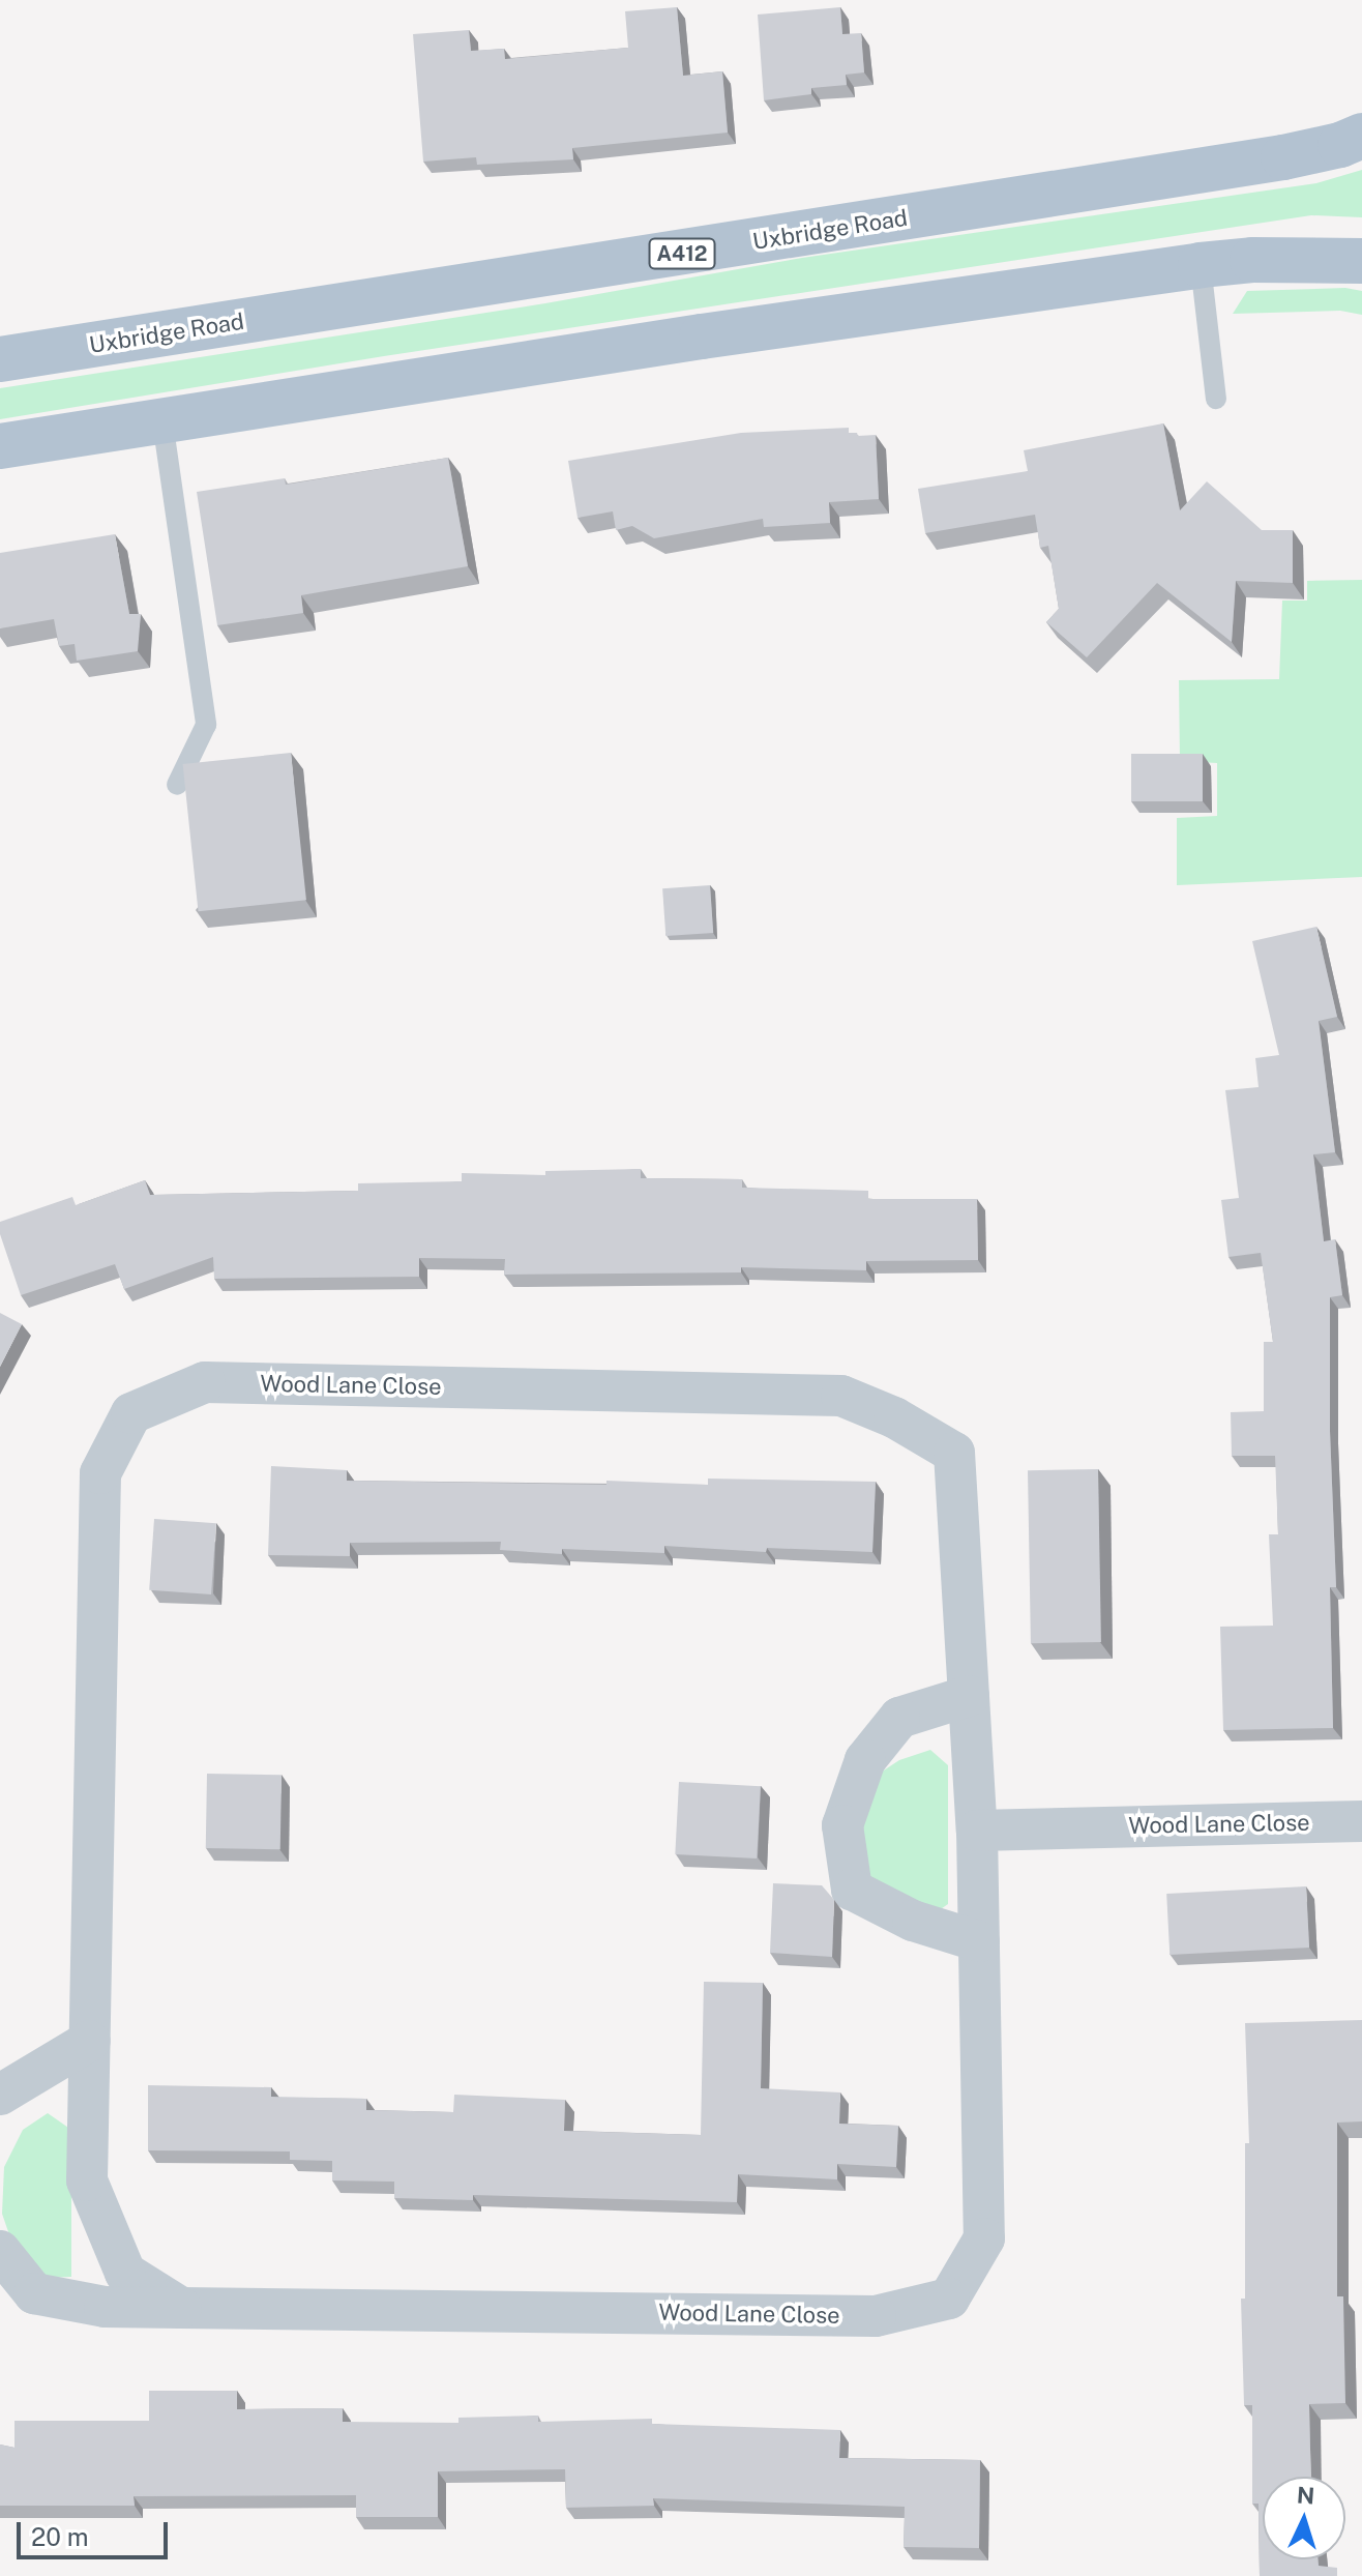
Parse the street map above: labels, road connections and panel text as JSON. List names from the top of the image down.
{
  "streets": {
    "main road": ["Uxbridge Road", "A412"],
    "street": ["Wood Lane Close"]
  },
  "scale_bar": "20 m",
  "north": "top"
}
